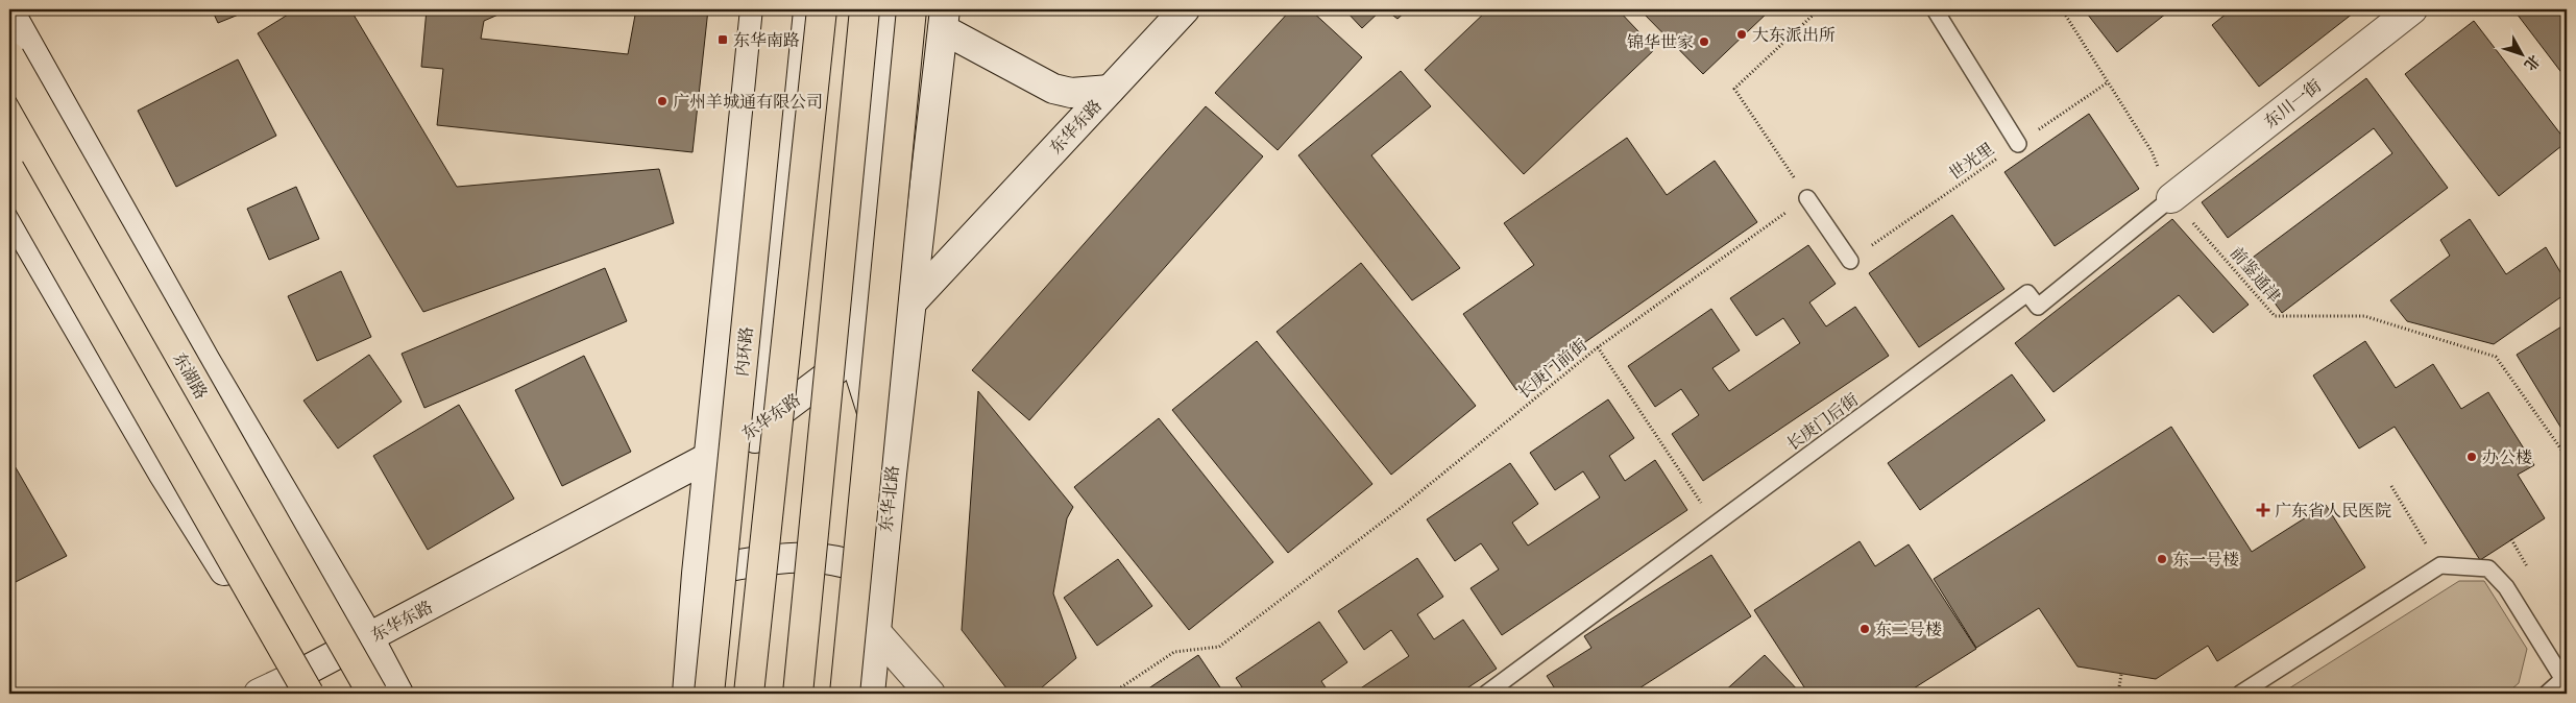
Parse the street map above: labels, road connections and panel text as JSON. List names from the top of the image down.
{
  "streets": {
    "main road": [
      "东川一街",
      "东华东路",
      "内环路",
      "东湖路",
      "东华北路"
    ],
    "lane": ["长庚门后街"],
    "path": ["世光里", "前鉴通津", "长庚门前街"]
  },
  "crossings": [
    ["东川一街", "前鉴通津"],
    ["东川一街", "长庚门后街"],
    ["东华东路", "东华北路"],
    ["世光里", "前鉴通津"],
    ["前鉴通津", "长庚门后街"]
  ],
  "places": {
    "other": [
      "大东派出所",
      "锦华世家",
      "广州羊城通有限公司",
      "办公楼",
      "东一号楼",
      "东二号楼"
    ],
    "transit": ["东华南路"],
    "health": ["广东省人民医院"]
  },
  "north": "bottom right"
}
